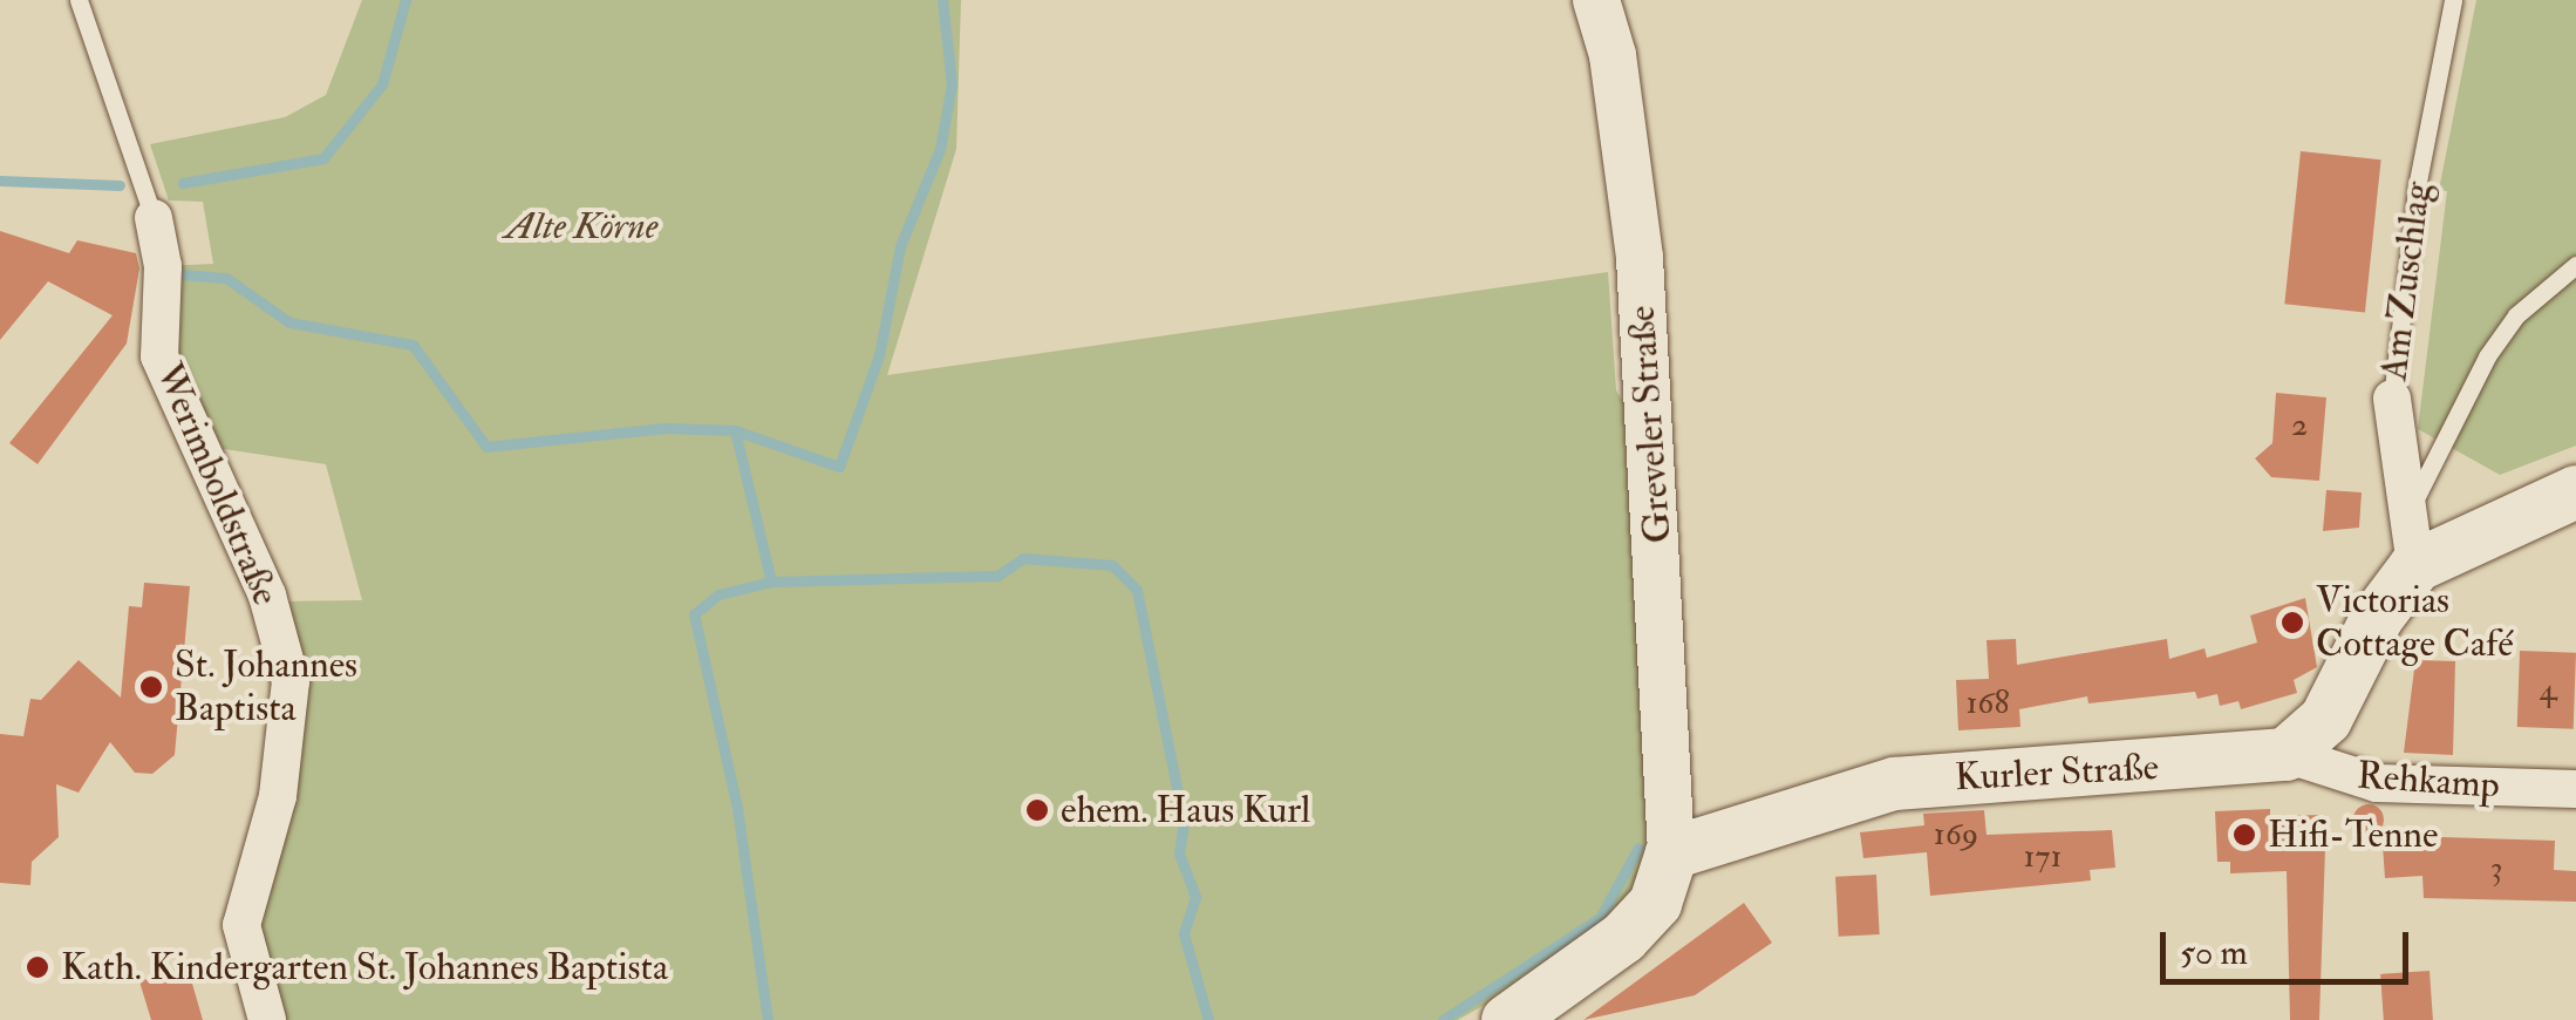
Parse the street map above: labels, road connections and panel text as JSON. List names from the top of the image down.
{
  "streets": {
    "main road": ["Kurler Straße"],
    "street": [
      "Am Zuschlag",
      "Greveler Straße",
      "Werimboldstraße",
      "Rehkamp"
    ]
  },
  "crossings": [
    ["Greveler Straße", "Kurler Straße"],
    ["Kurler Straße", "Rehkamp"]
  ],
  "parks": ["Alte Körne"],
  "places": [
    "Victorias Cottage Café",
    "St. Johannes Baptista",
    "ehem. Haus Kurl",
    "Hifi-Tenne",
    "Kath. Kindergarten St. Johannes Baptista"
  ],
  "house_numbers": [
    "2",
    "4",
    "168",
    "169",
    "171",
    "3"
  ],
  "scale_bar": "50 m"
}
